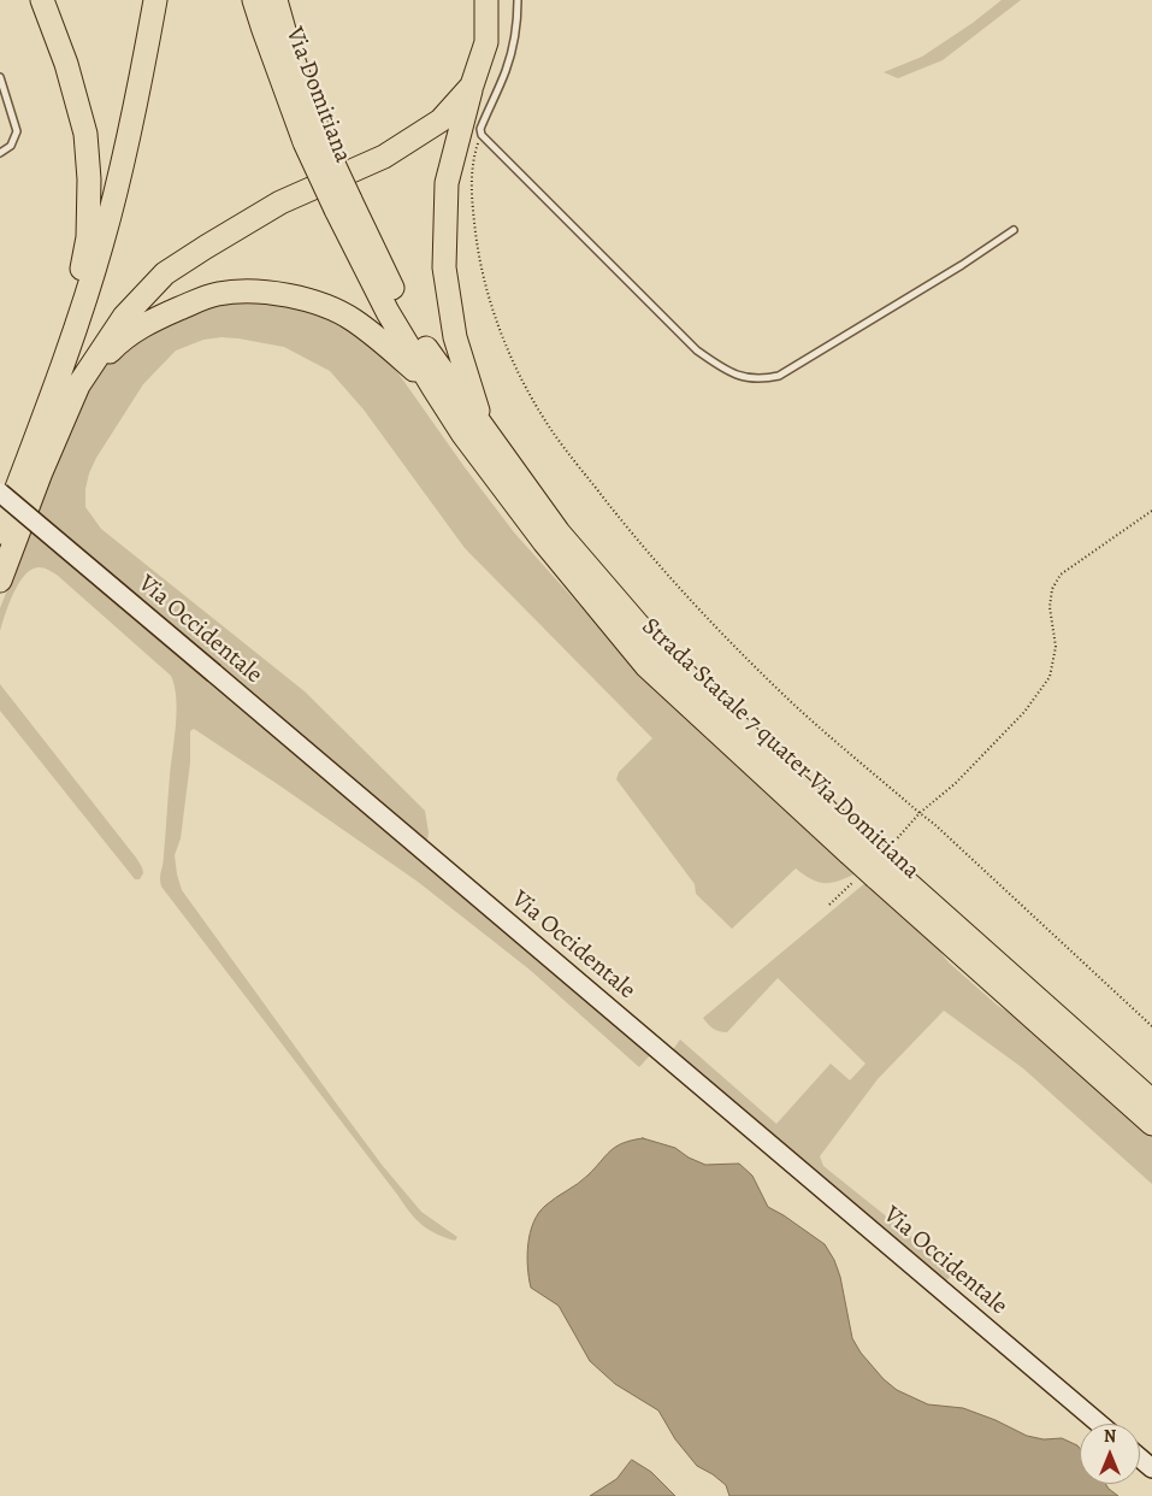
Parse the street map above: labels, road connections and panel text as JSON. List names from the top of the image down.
{
  "streets": {
    "highway": ["Via Domitiana", "Strada Statale 7 quater Via Domitiana"],
    "street": ["Via Occidentale"]
  },
  "crossings": [
    ["Via Domitiana", "Strada Statale 7 quater Via Domitiana"]
  ],
  "north": "top"
}
